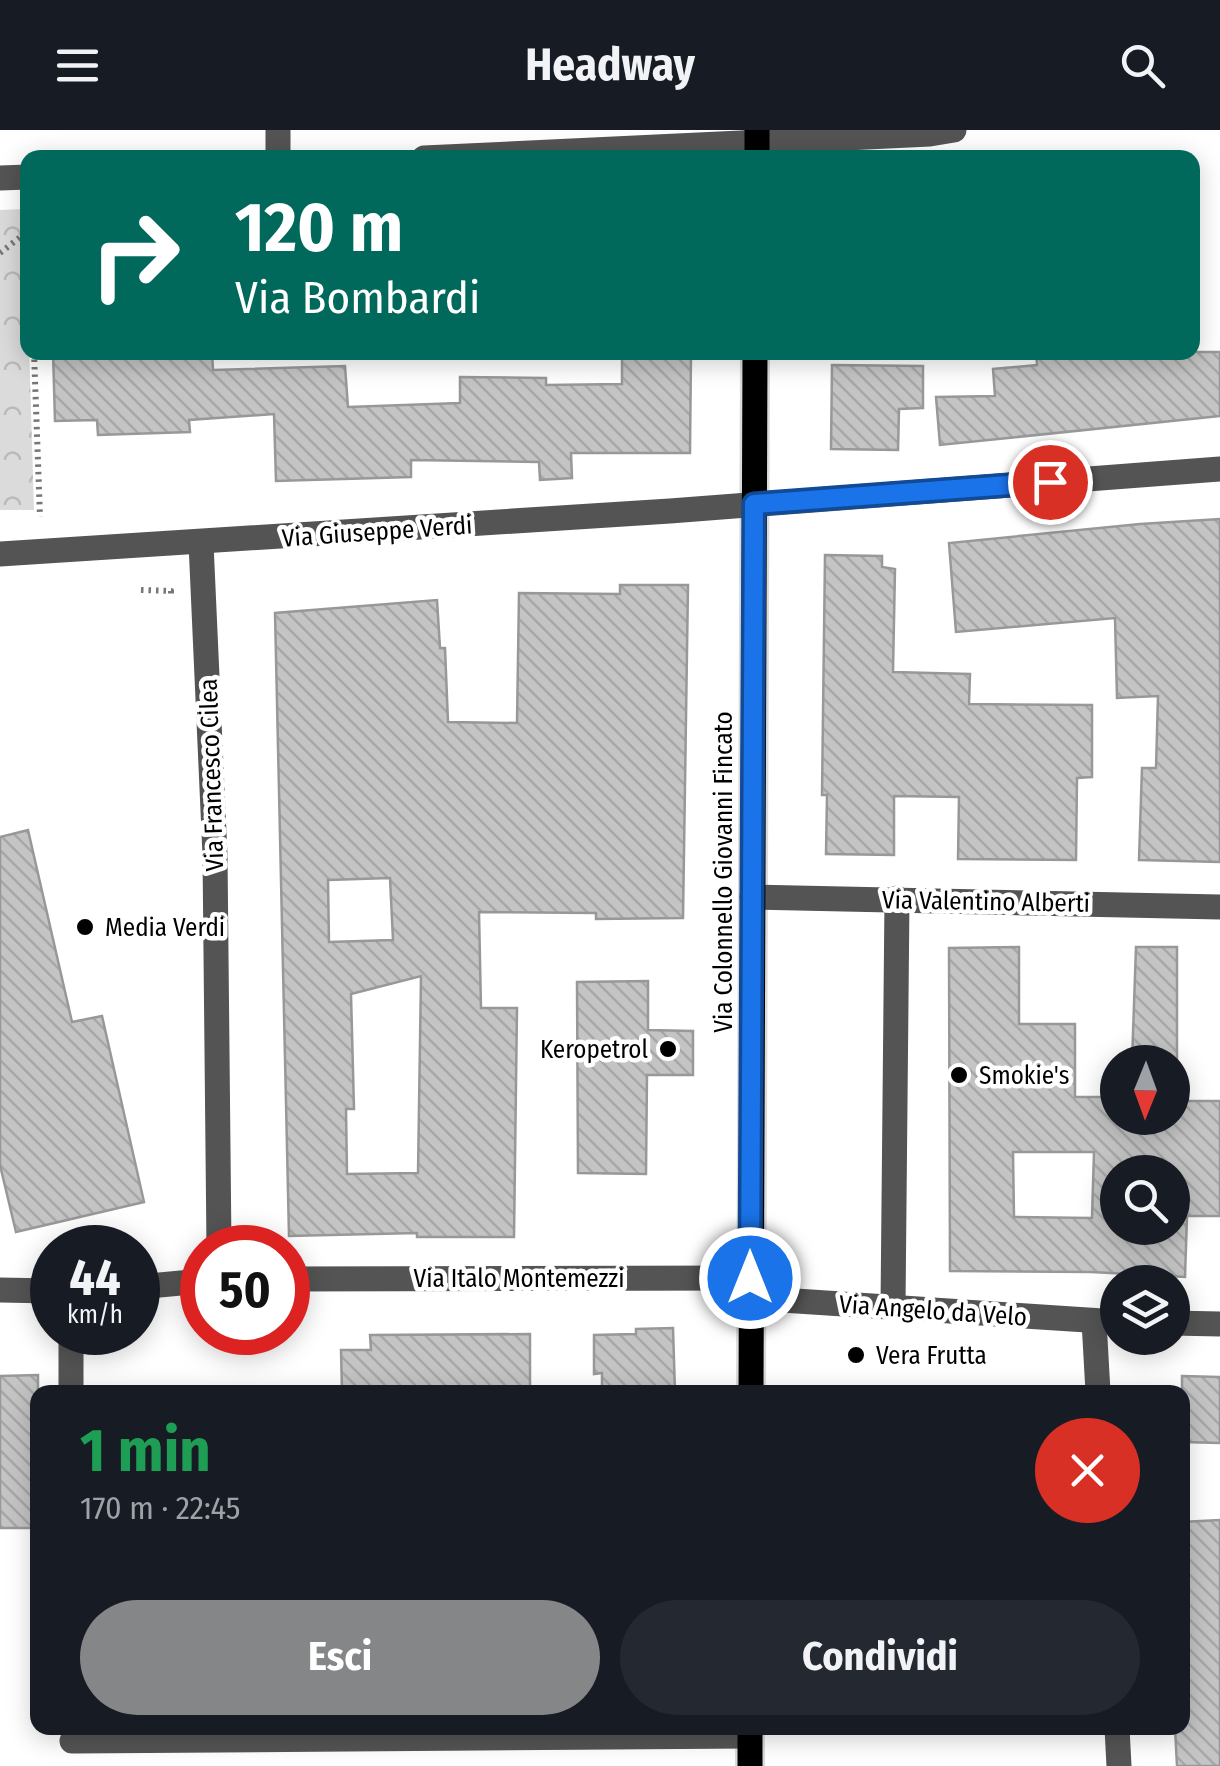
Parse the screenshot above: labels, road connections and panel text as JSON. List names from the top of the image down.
{
  "streets": {
    "main road": ["Via Colonnello Giovanni Fincato"],
    "street": [
      "Via Giuseppe Verdi",
      "Via Francesco Cilea",
      "Via Valentino Alberti",
      "Via Italo Montemezzi",
      "Via Angelo da Velo"
    ]
  },
  "crossings": [
    ["Via Giuseppe Verdi", "Via Francesco Cilea"],
    ["Via Giuseppe Verdi", "Via Colonnello Giovanni Fincato"],
    ["Via Colonnello Giovanni Fincato", "Via Valentino Alberti"],
    ["Via Colonnello Giovanni Fincato", "Via Italo Montemezzi"],
    ["Via Colonnello Giovanni Fincato", "Via Angelo da Velo"],
    ["Via Italo Montemezzi", "Via Angelo da Velo"]
  ],
  "places": [
    "Media Verdi",
    "Keropetrol",
    "Smokie's",
    "Vera Frutta"
  ],
  "north": "bottom",
  "page": {
    "header": "Headway",
    "turn": ["120 m", "Via Bombardi"],
    "speed": "44 km/h",
    "limit": "50",
    "heading": ["1 min", "170 m · 22:45"],
    "buttons": ["Esci", "Condividi"]
  }
}
